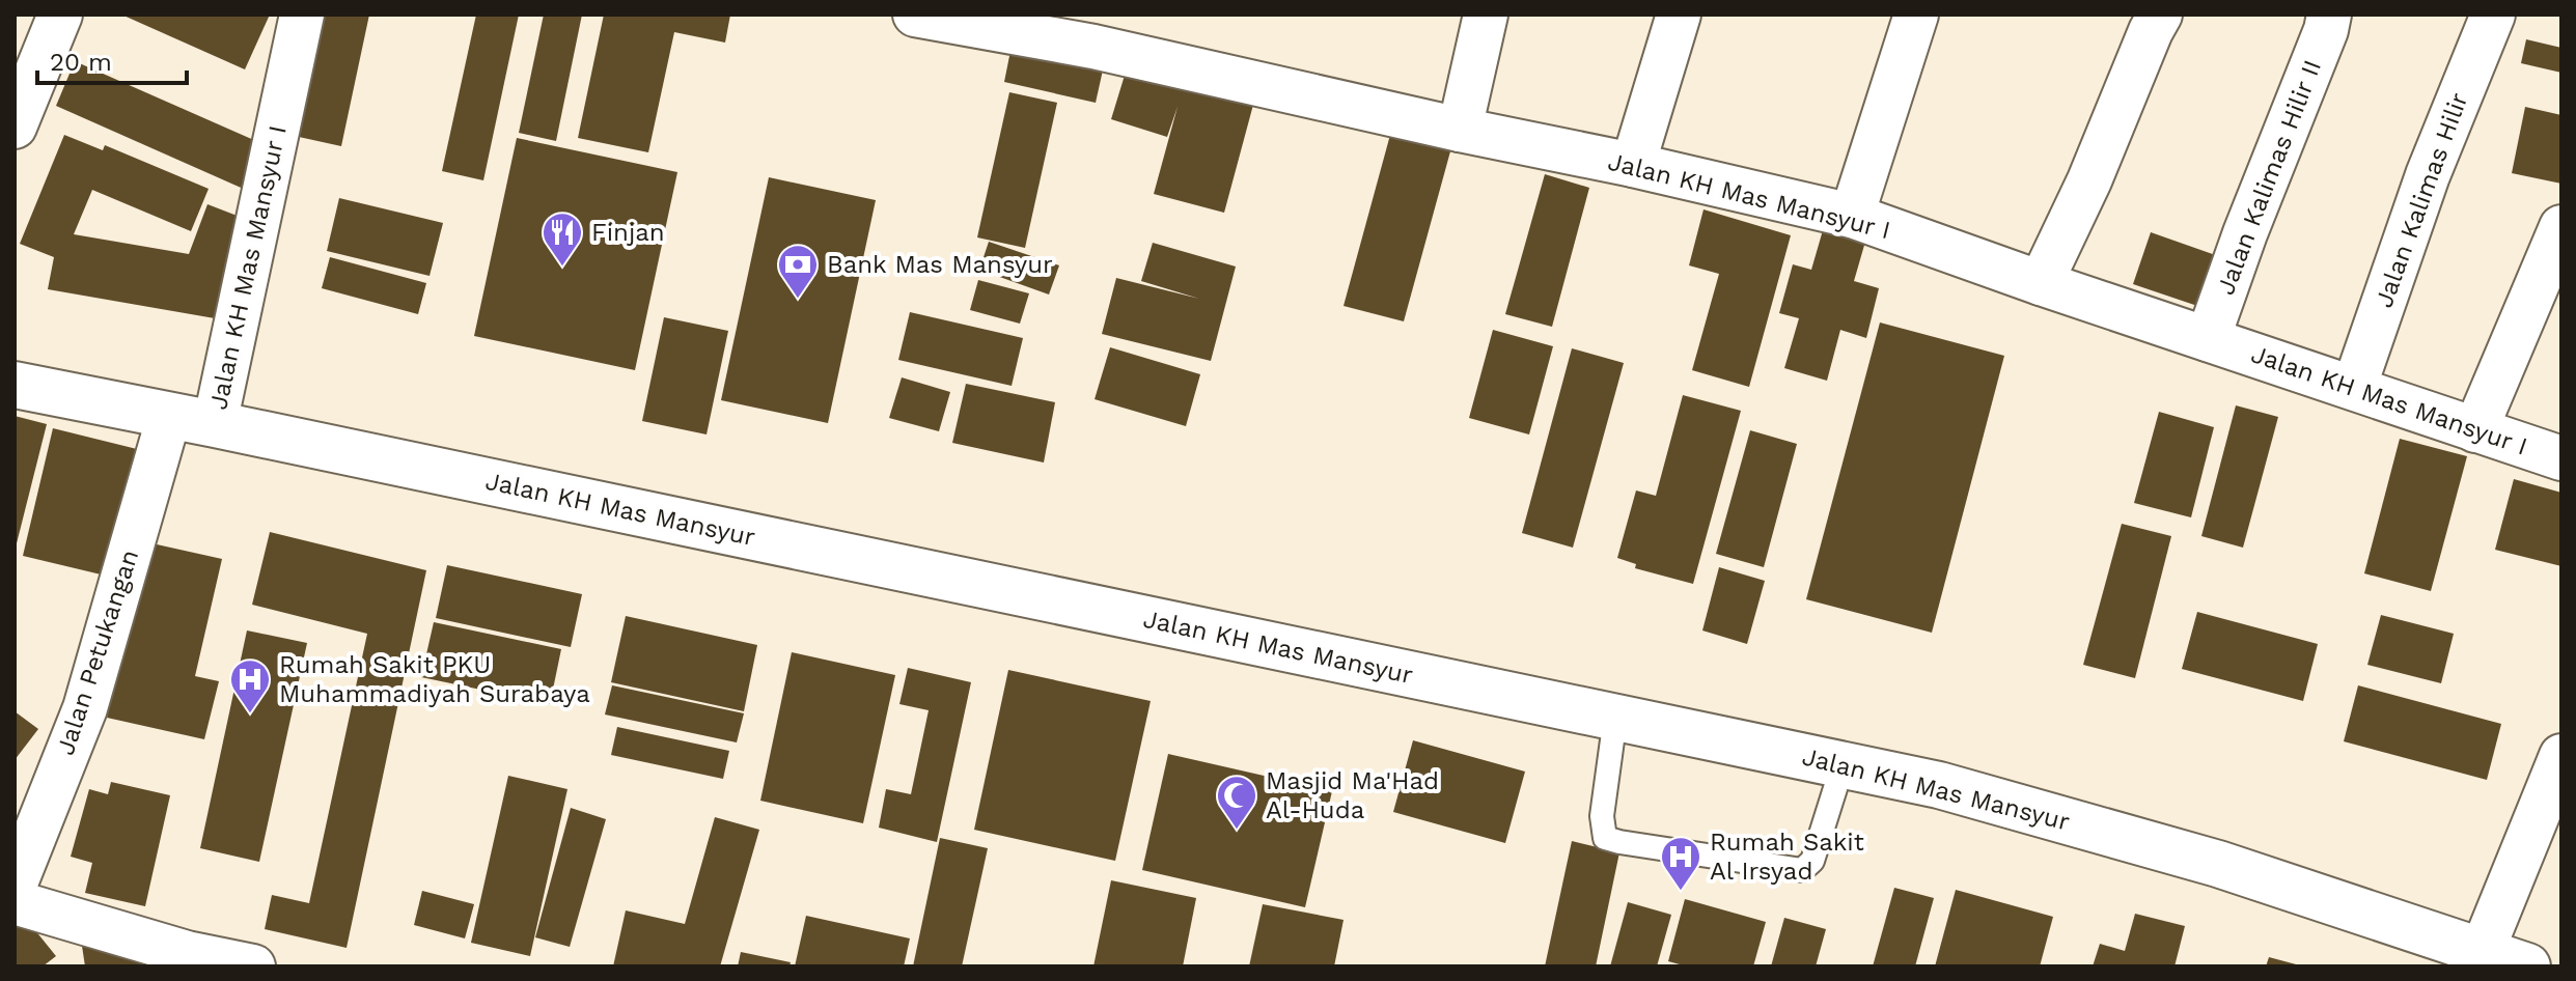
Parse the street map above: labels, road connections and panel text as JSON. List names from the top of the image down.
{
  "streets": {
    "street": [
      "Jalan Kalimas Hilir II",
      "Jalan KH Mas Mansyur I",
      "Jalan Kalimas Hilir",
      "Jalan KH Mas Mansyur",
      "Jalan Petukangan"
    ]
  },
  "crossings": [
    ["Jalan Kalimas Hilir II", "Jalan KH Mas Mansyur I"],
    ["Jalan KH Mas Mansyur I", "Jalan Kalimas Hilir"],
    ["Jalan KH Mas Mansyur I", "Jalan KH Mas Mansyur"],
    ["Jalan KH Mas Mansyur", "Jalan Petukangan"]
  ],
  "places": {
    "restaurant": ["Finjan"],
    "bank": ["Bank Mas Mansyur"],
    "hospital": ["Rumah Sakit PKU Muhammadiyah Surabaya", "Rumah Sakit Al Irsyad"],
    "mosque": ["Masjid Ma'Had Al-Huda"]
  },
  "scale_bar": "20 m"
}
